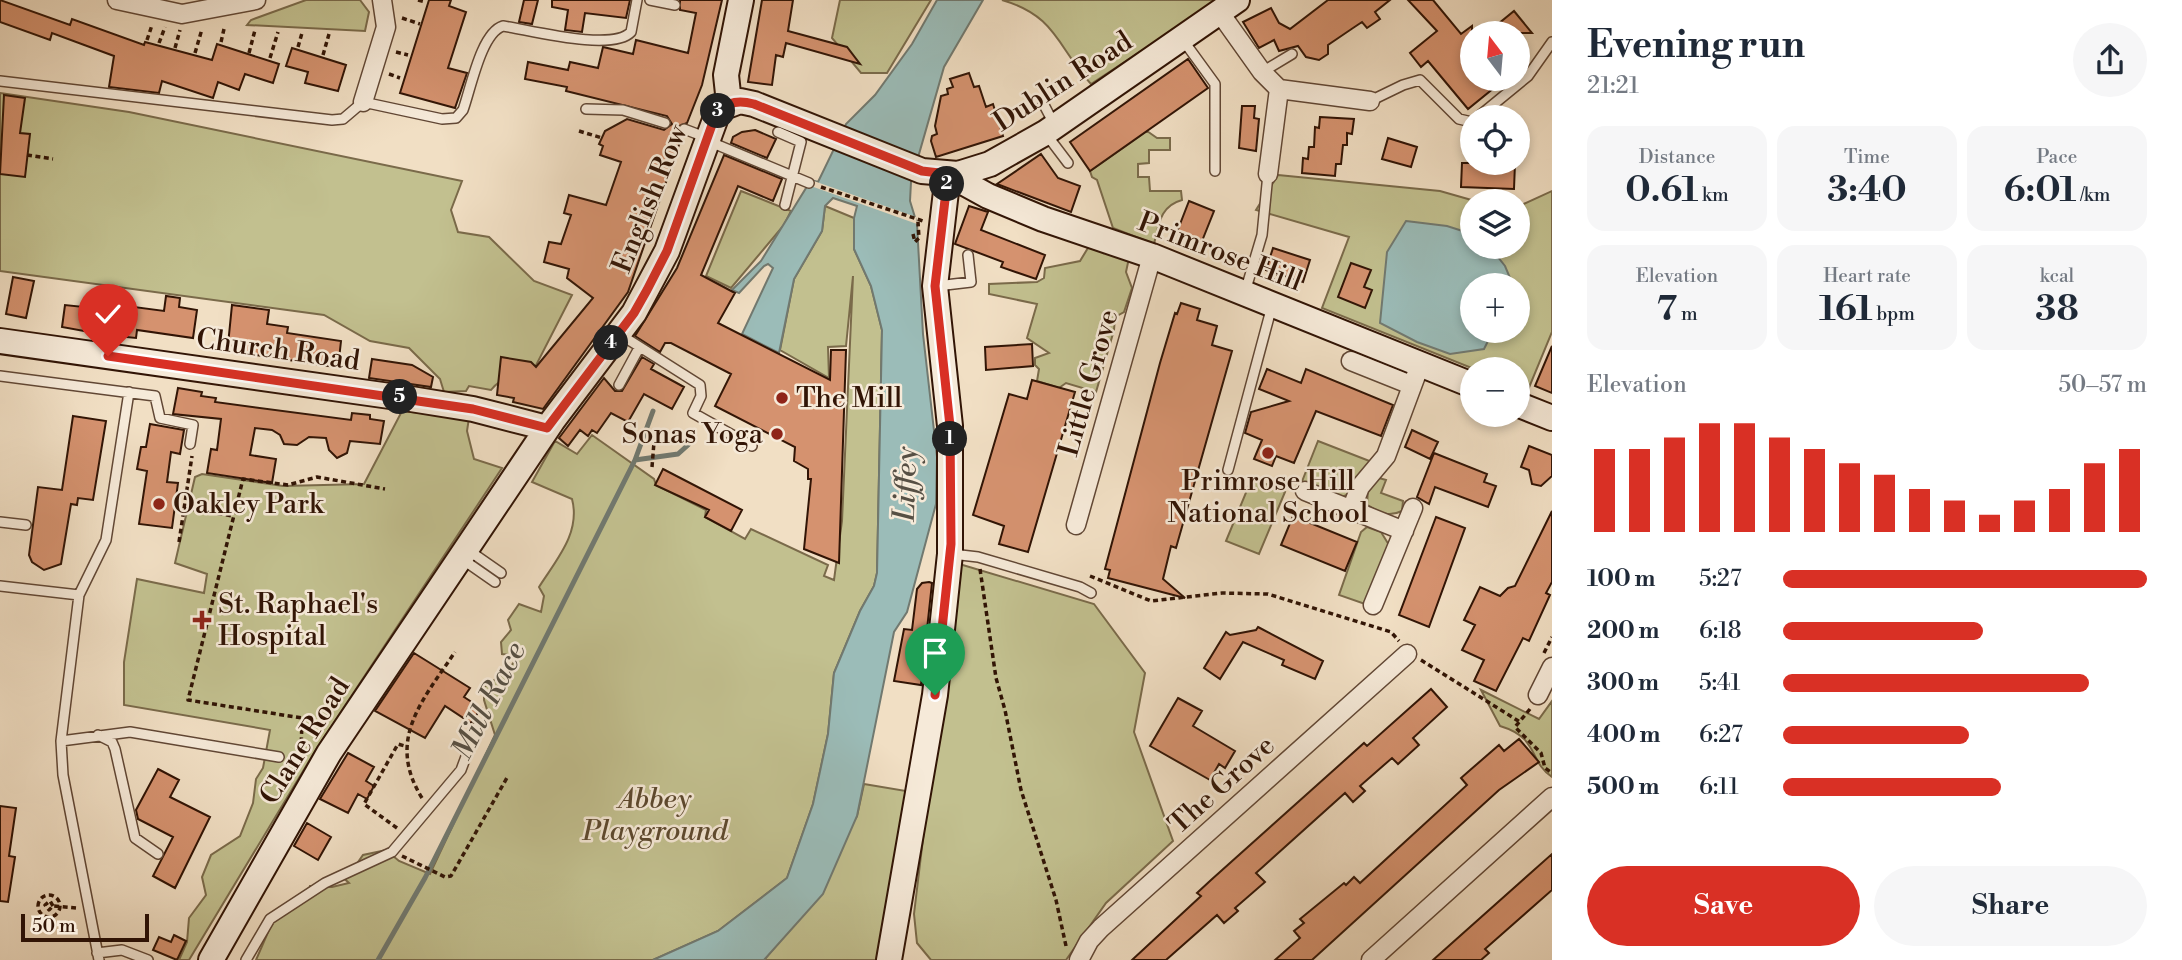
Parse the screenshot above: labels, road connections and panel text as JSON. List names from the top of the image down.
{
  "streets": {
    "main road": [
      "Dublin Road",
      "English Row",
      "Primrose Hill",
      "Church Road",
      "Clane Road"
    ],
    "street": ["Little Grove", "The Grove"]
  },
  "crossings": [
    ["Dublin Road", "Primrose Hill"],
    ["English Row", "Church Road"],
    ["English Row", "Clane Road"],
    ["Primrose Hill", "Little Grove"],
    ["Church Road", "Clane Road"]
  ],
  "water": ["Liffey", "Mill Race"],
  "parks": ["Abbey Playground"],
  "places": {
    "other": [
      "The Mill",
      "Sonas Yoga",
      "Primrose Hill National School",
      "Oakley Park"
    ],
    "health": ["St. Raphael's Hospital"]
  },
  "scale_bar": "50 m",
  "north": "top",
  "page": {
    "heading": ["Evening run", "21:21"],
    "map_buttons": ["+", "−"],
    "pins": [
      "3",
      "2",
      "4",
      "5",
      "1"
    ],
    "stats": [
      ["Distance", "0.61 km"],
      ["Time", "3:40"],
      ["Pace", "6:01 /km"],
      ["Elevation", "7 m"],
      ["Heart rate", "161 bpm"],
      ["kcal", "38"]
    ],
    "chart": ["Elevation", "50–57 m"],
    "list": [
      {
        "name": "100 m",
        "note": "5:27"
      },
      {
        "name": "200 m",
        "note": "6:18"
      },
      {
        "name": "300 m",
        "note": "5:41"
      },
      {
        "name": "400 m",
        "note": "6:27"
      },
      {
        "name": "500 m",
        "note": "6:11"
      }
    ],
    "buttons": ["Save", "Share"],
    "scale": "50 m"
  }
}
